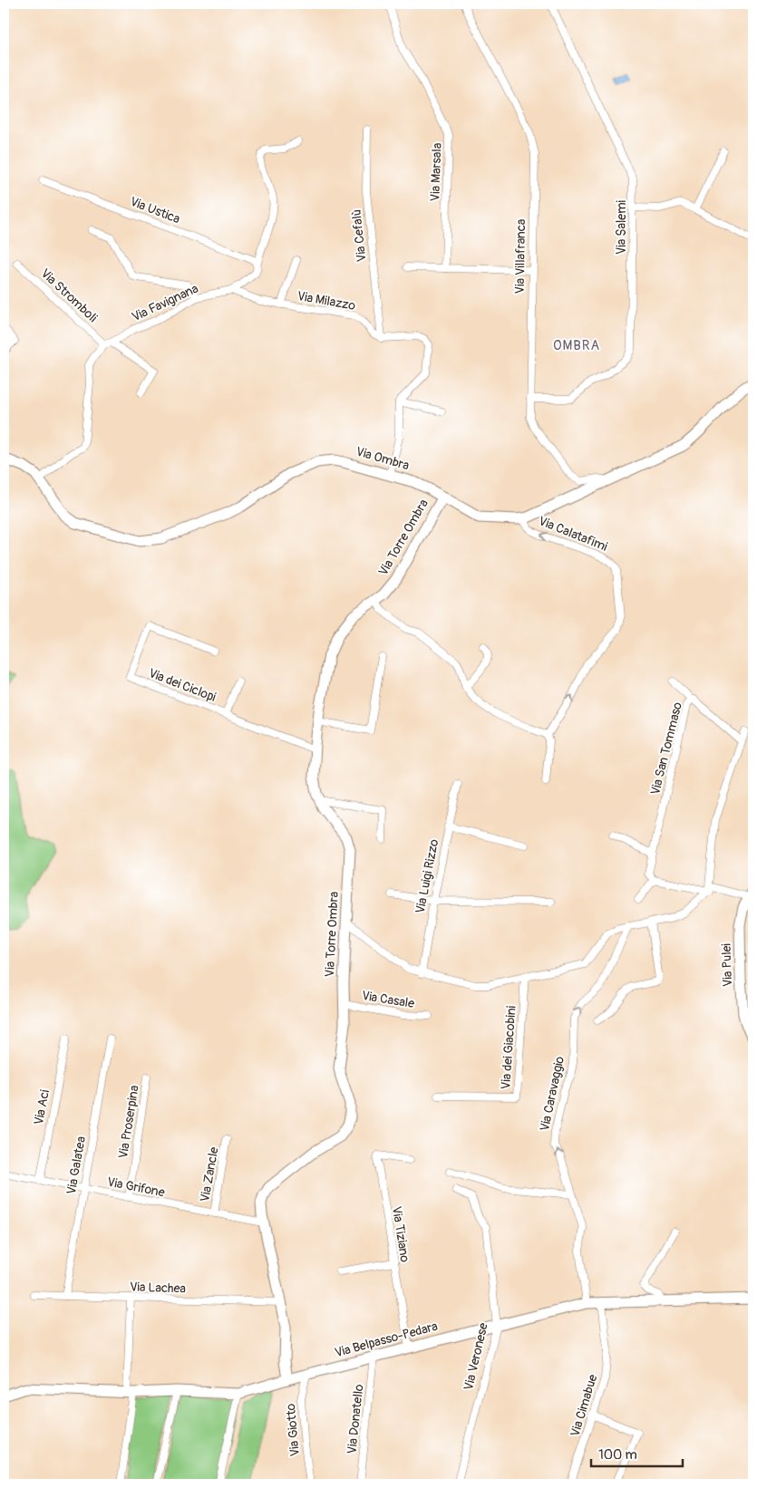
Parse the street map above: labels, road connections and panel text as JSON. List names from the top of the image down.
{
  "streets": {
    "street": [
      "Via Marsala",
      "Via Ustica",
      "Via Salemi",
      "Via Cefalù",
      "Via Villafranca",
      "Via Stromboli",
      "Via Milazzo",
      "Via Favignana",
      "Via Ombra",
      "Via Calatafimi",
      "Via Torre Ombra",
      "Via dei Ciclopi",
      "Via San Tommaso",
      "Via Luigi Rizzo",
      "Via Pulei",
      "Via Casale",
      "Via dei Giacobini",
      "Via Caravaggio",
      "Via Aci",
      "Via Proserpina",
      "Via Galatea",
      "Via Zancle",
      "Via Grifone",
      "Via Tiziano",
      "Via Lachea",
      "Via Belpasso-Pedara",
      "Via Veronese",
      "Via Cimabue",
      "Via Donatello",
      "Via Giotto"
    ]
  },
  "crossings": [
    ["Via Ustica", "Via Favignana"],
    ["Via Salemi", "Via Villafranca"],
    ["Via Cefalù", "Via Milazzo"],
    ["Via Villafranca", "Via Ombra"],
    ["Via Stromboli", "Via Favignana"],
    ["Via Milazzo", "Via Favignana"],
    ["Via Ombra", "Via Calatafimi"],
    ["Via Ombra", "Via Torre Ombra"],
    ["Via Torre Ombra", "Via dei Ciclopi"],
    ["Via Torre Ombra", "Via Casale"],
    ["Via Torre Ombra", "Via Grifone"],
    ["Via Torre Ombra", "Via Lachea"],
    ["Via Torre Ombra", "Via Belpasso-Pedara"],
    ["Via Caravaggio", "Via Belpasso-Pedara"],
    ["Via Aci", "Via Grifone"],
    ["Via Proserpina", "Via Grifone"],
    ["Via Galatea", "Via Grifone"],
    ["Via Galatea", "Via Lachea"],
    ["Via Zancle", "Via Grifone"],
    ["Via Tiziano", "Via Belpasso-Pedara"],
    ["Via Belpasso-Pedara", "Via Veronese"],
    ["Via Belpasso-Pedara", "Via Cimabue"],
    ["Via Belpasso-Pedara", "Via Donatello"],
    ["Via Belpasso-Pedara", "Via Giotto"]
  ],
  "one_way": ["Via Caravaggio"],
  "districts": ["OMBRA"],
  "scale_bar": "100 m"
}
